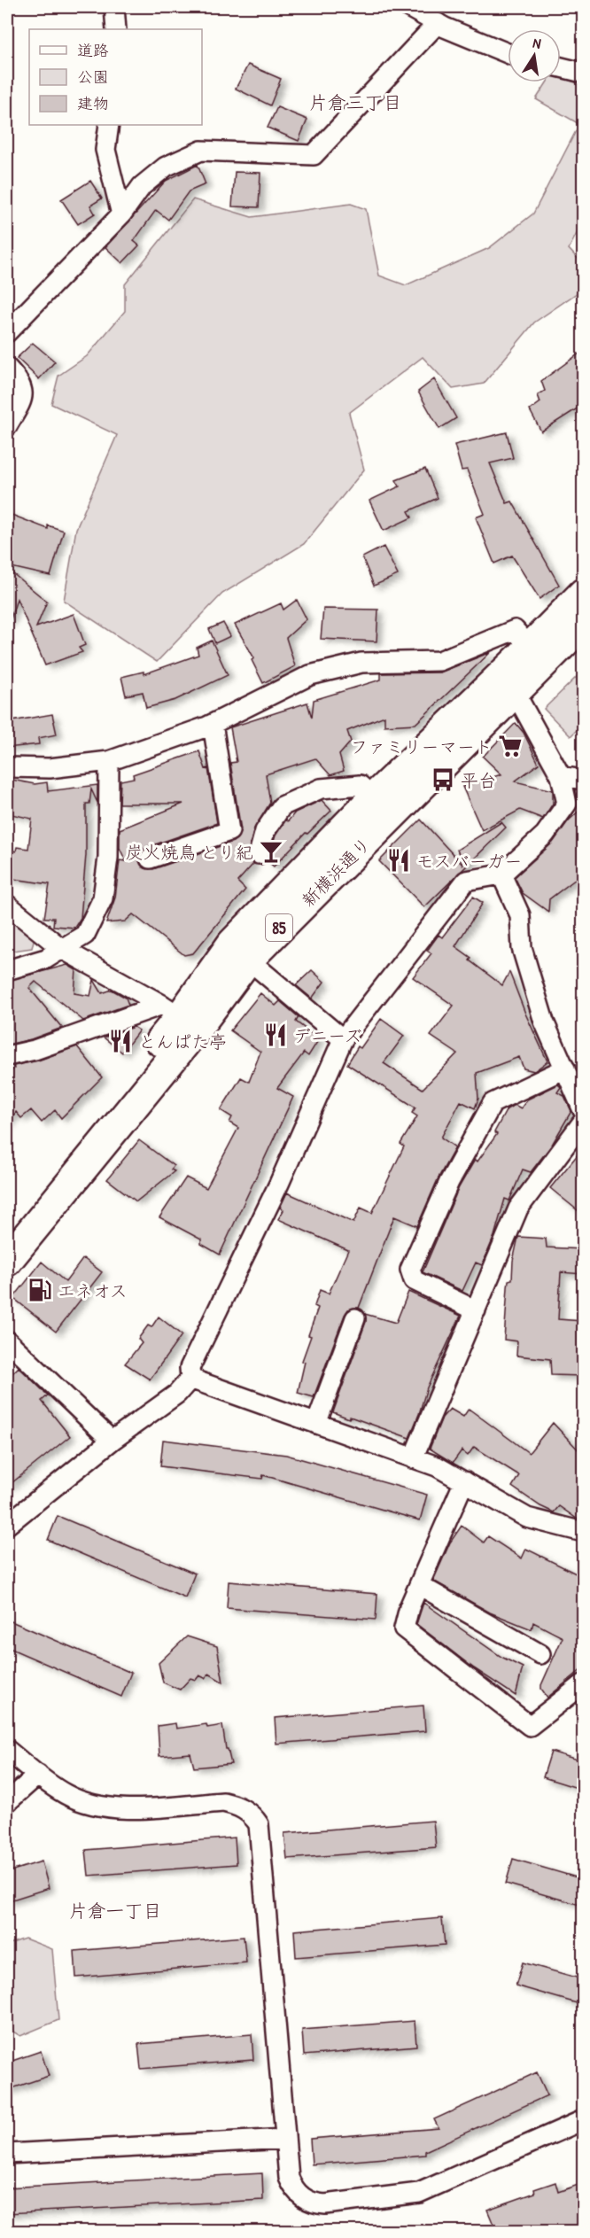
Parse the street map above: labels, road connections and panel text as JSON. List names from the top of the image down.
{
  "streets": {
    "main road": ["新横浜通り", "85"]
  },
  "districts": ["片倉三丁目", "片倉一丁目"],
  "places": {
    "supermarket": ["ファミリーマート"],
    "bus stop": ["平台"],
    "bar": ["炭火焼鳥 とり紀"],
    "restaurant": ["モスバーガー", "デニーズ", "とんぱた亭"],
    "fuel station": ["エネオス"]
  },
  "legend": ["道路", "公園", "建物"],
  "north": "top"
}
